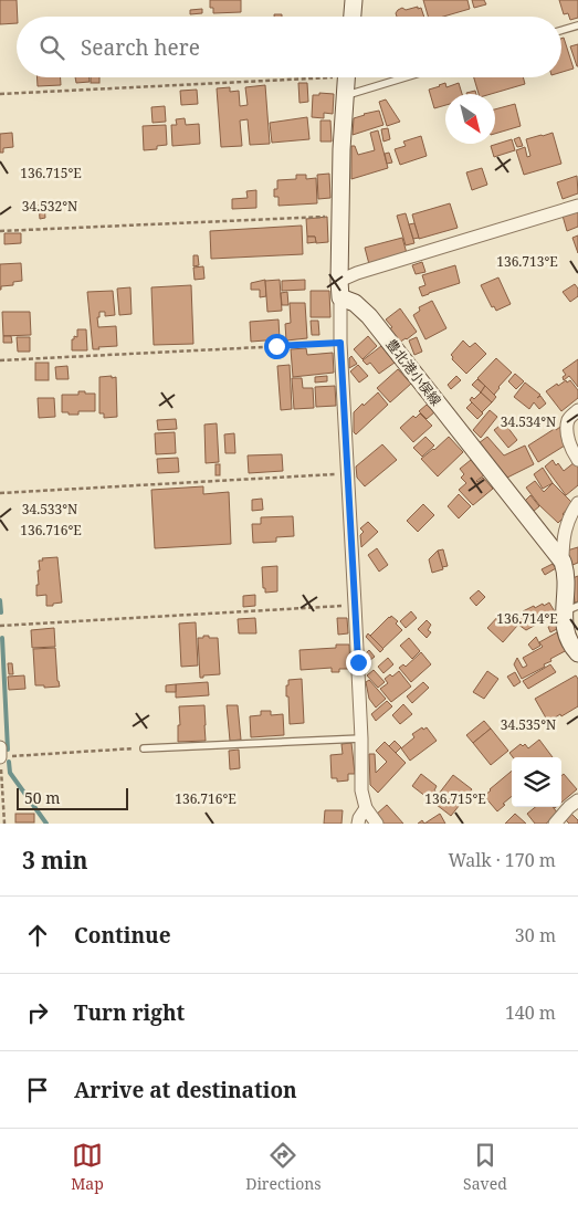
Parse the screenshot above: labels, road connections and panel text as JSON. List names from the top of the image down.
{
  "streets": {
    "main road": ["豊北港小俣線"]
  },
  "scale_bar": "50 m",
  "north": "bottom right",
  "page": {
    "search": "Search here",
    "scale": "50 m",
    "heading": ["3 min", "Walk · 170 m"],
    "list": [
      ["Continue", "30 m"],
      ["Turn right", "140 m"],
      "Arrive at destination"
    ],
    "nav": ["Map", "Directions", "Saved"]
  },
  "coordinates": [
    "136.715°E",
    "34.532°N",
    "136.713°E",
    "34.534°N",
    "34.533°N",
    "136.716°E",
    "136.714°E",
    "34.535°N"
  ]
}
